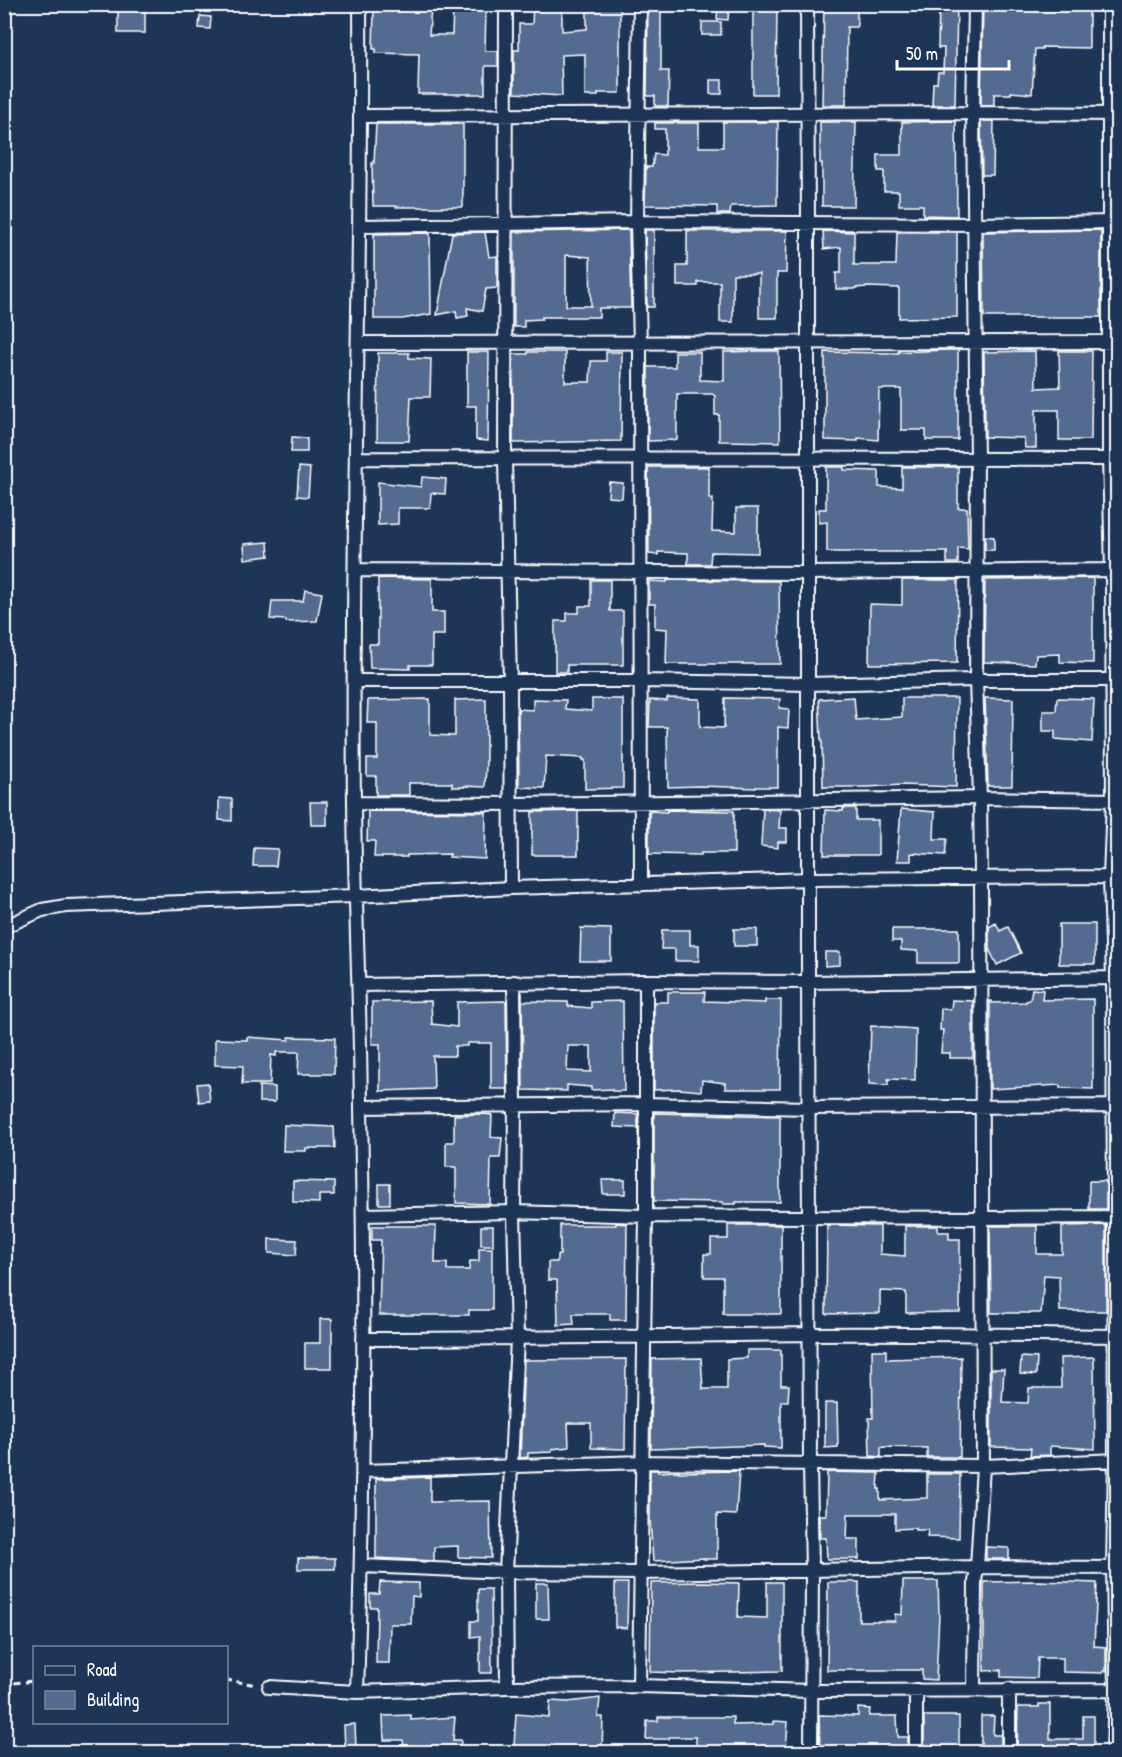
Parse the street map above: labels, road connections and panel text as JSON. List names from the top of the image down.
{
  "legend": ["Road", "Building"],
  "scale_bar": "50 m"
}
